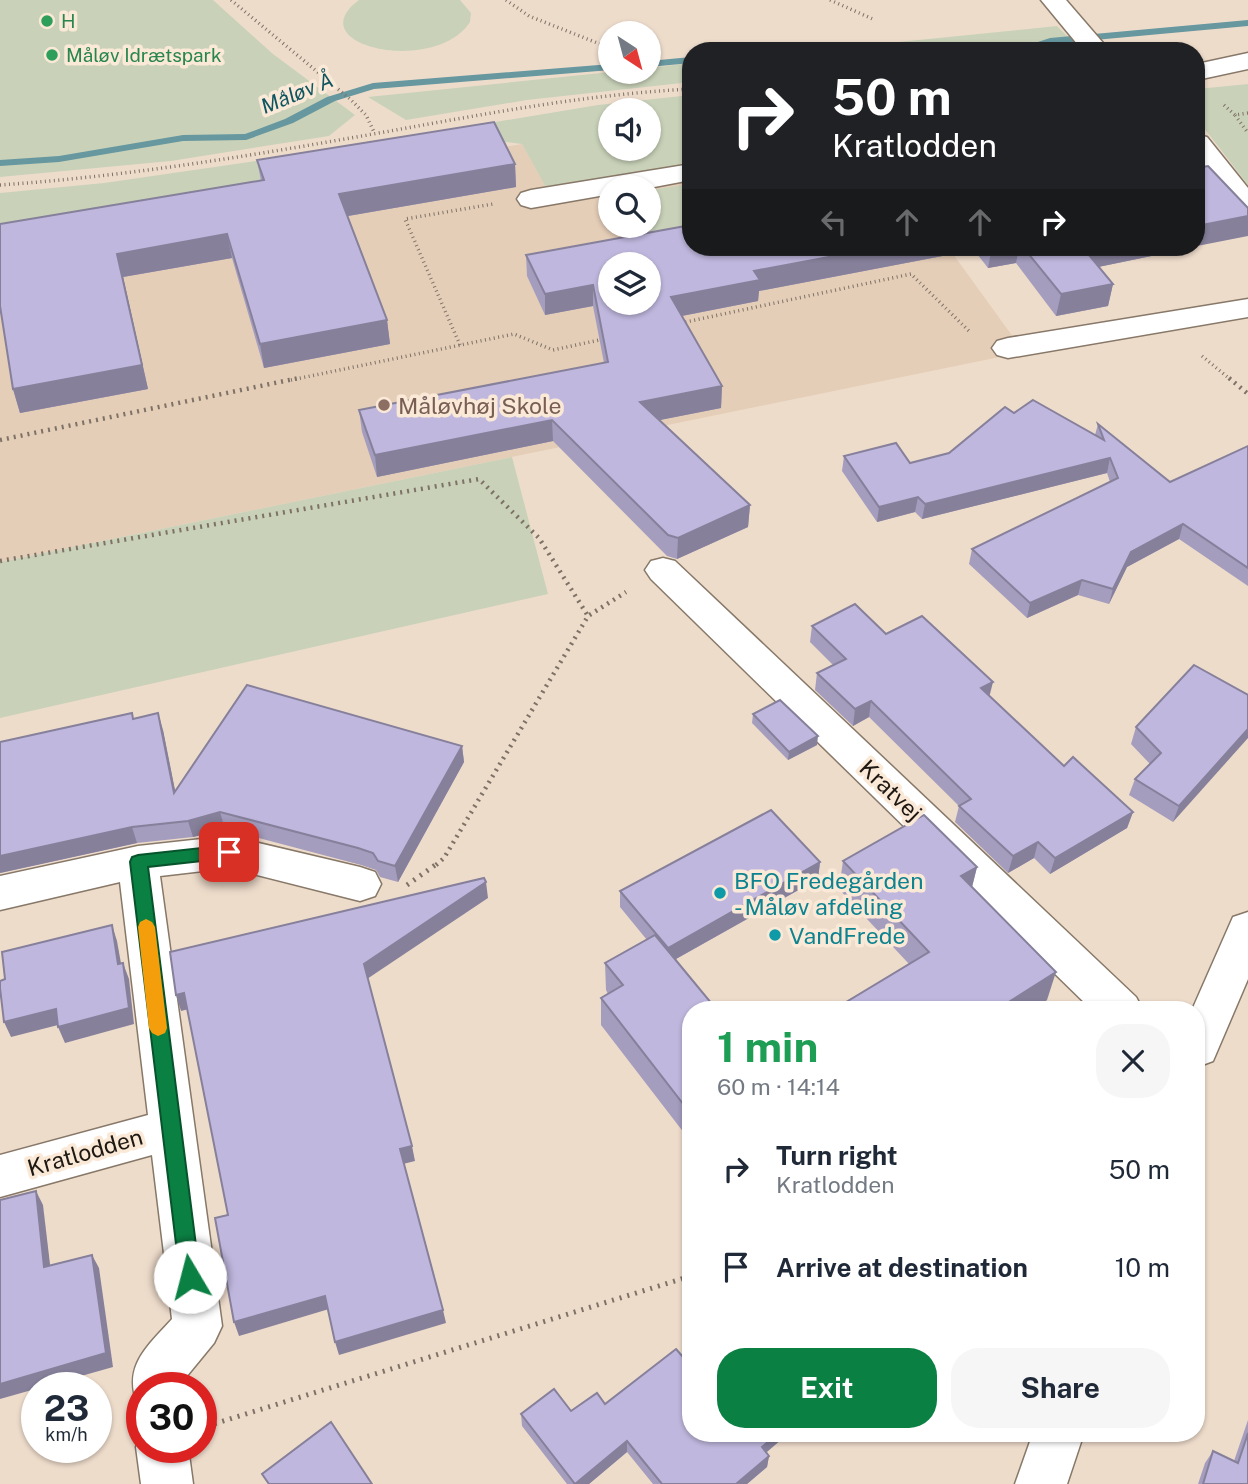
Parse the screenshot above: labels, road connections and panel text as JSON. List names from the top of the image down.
{
  "streets": {
    "street": ["Kratvej", "Kratlodden"]
  },
  "water": ["Måløv Å"],
  "places": [
    "H",
    "Måløv Idrætspark",
    "Måløvhøj Skole",
    "BFO Fredegården - Måløv afdeling",
    "VandFrede"
  ],
  "north": "bottom right",
  "page": {
    "turn": ["50 m", "Kratlodden"],
    "heading": ["1 min", "60 m · 14:14"],
    "list": [
      {
        "name": "Turn right",
        "note": "Kratlodden",
        "value": "50 m"
      },
      {
        "name": "Arrive at destination",
        "value": "10 m"
      }
    ],
    "buttons": ["Exit", "Share"],
    "speed": "23 km/h",
    "limit": "30"
  }
}
